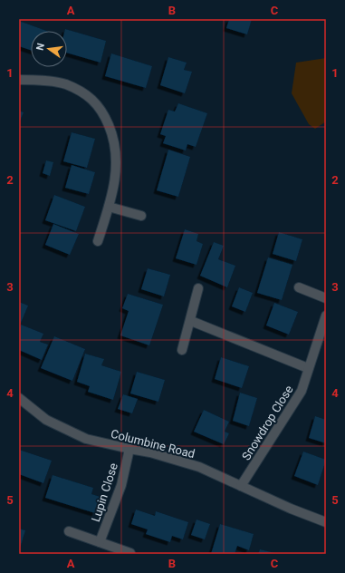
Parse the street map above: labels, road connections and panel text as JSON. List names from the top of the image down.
{
  "streets": {
    "street": ["Snowdrop Close", "Columbine Road", "Lupin Close"]
  },
  "crossings": [
    ["Snowdrop Close", "Columbine Road"],
    ["Columbine Road", "Lupin Close"]
  ],
  "north": "left",
  "grid": {
    "columns": ["A", "B", "C"],
    "rows": [
      "1",
      "2",
      "3",
      "4",
      "5"
    ]
  }
}
